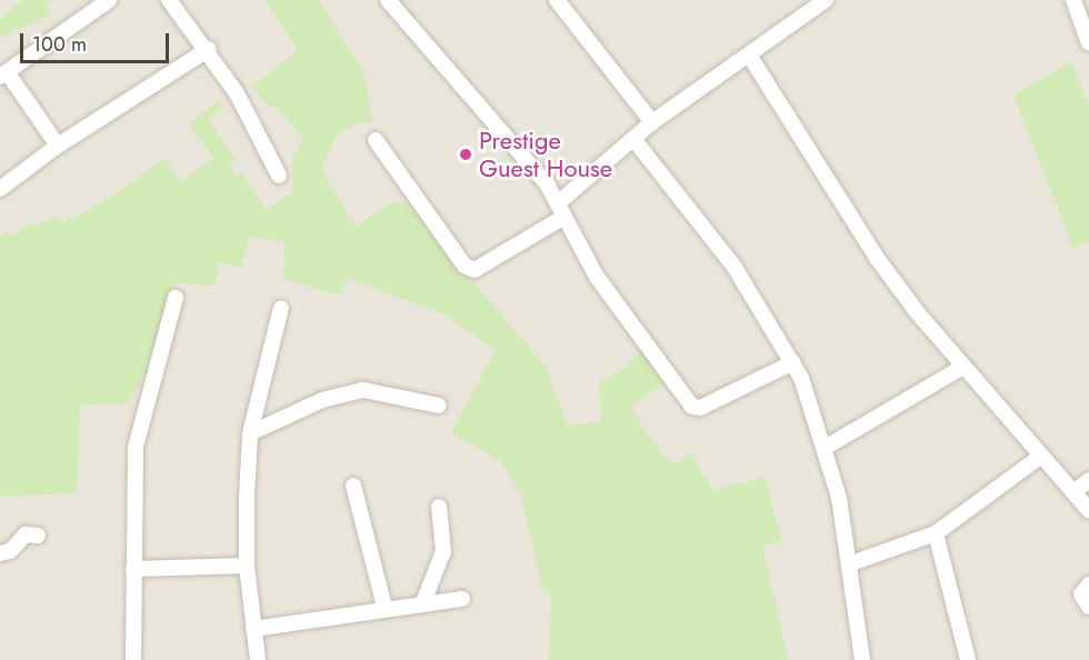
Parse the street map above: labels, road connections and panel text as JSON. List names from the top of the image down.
{
  "places": ["Prestige Guest House"],
  "scale_bar": "100 m"
}
